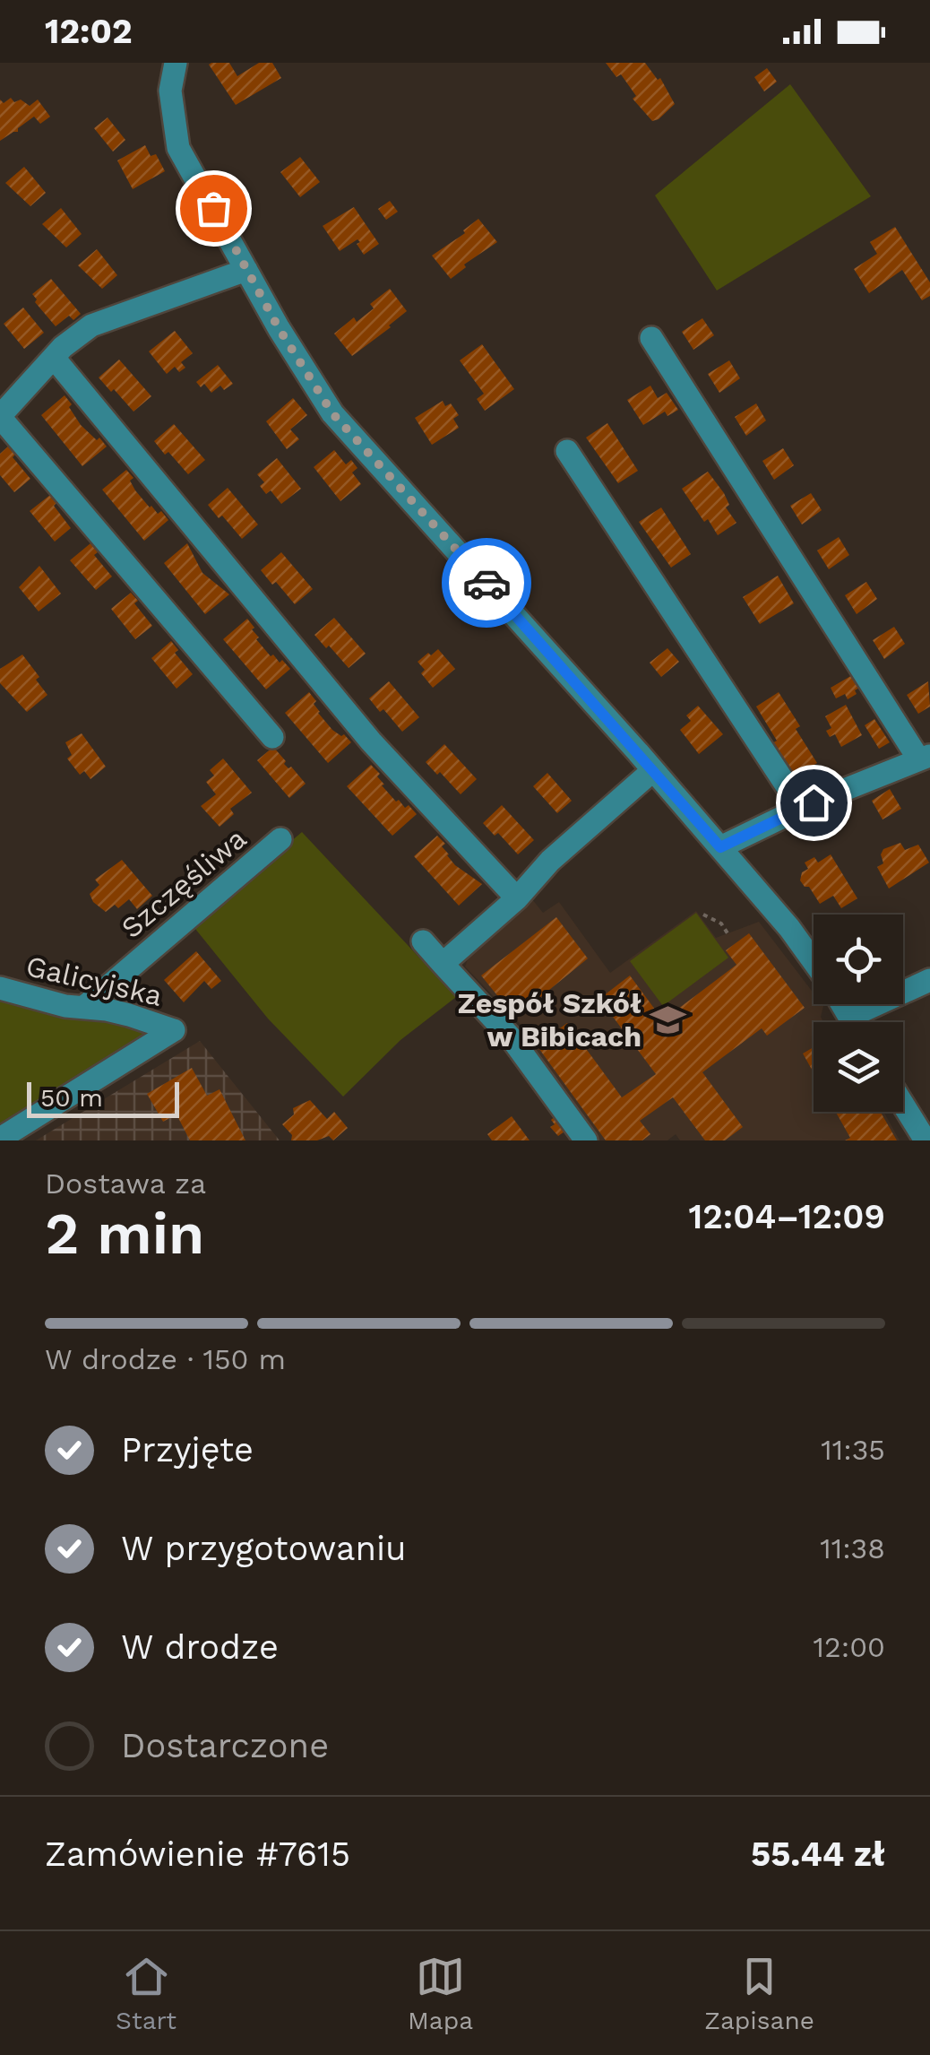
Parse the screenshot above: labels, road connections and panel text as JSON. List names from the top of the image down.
{
  "streets": {
    "street": ["Szczęśliwa", "Galicyjska"]
  },
  "crossings": [
    ["Szczęśliwa", "Galicyjska"]
  ],
  "places": {
    "school or university": ["Zespół Szkół w Bibicach"]
  },
  "scale_bar": "50 m",
  "page": {
    "status": "12:02",
    "scale": "50 m",
    "heading": ["2 min", "Dostawa za", "12:04–12:09"],
    "panel": ["Zamówienie #7615", "55.44 zł"],
    "bar": "W drodze · 150 m",
    "list": [
      ["Przyjęte", "11:35"],
      ["W przygotowaniu", "11:38"],
      ["W drodze", "12:00"],
      "Dostarczone"
    ],
    "tabs": ["Start", "Mapa", "Zapisane"]
  }
}
